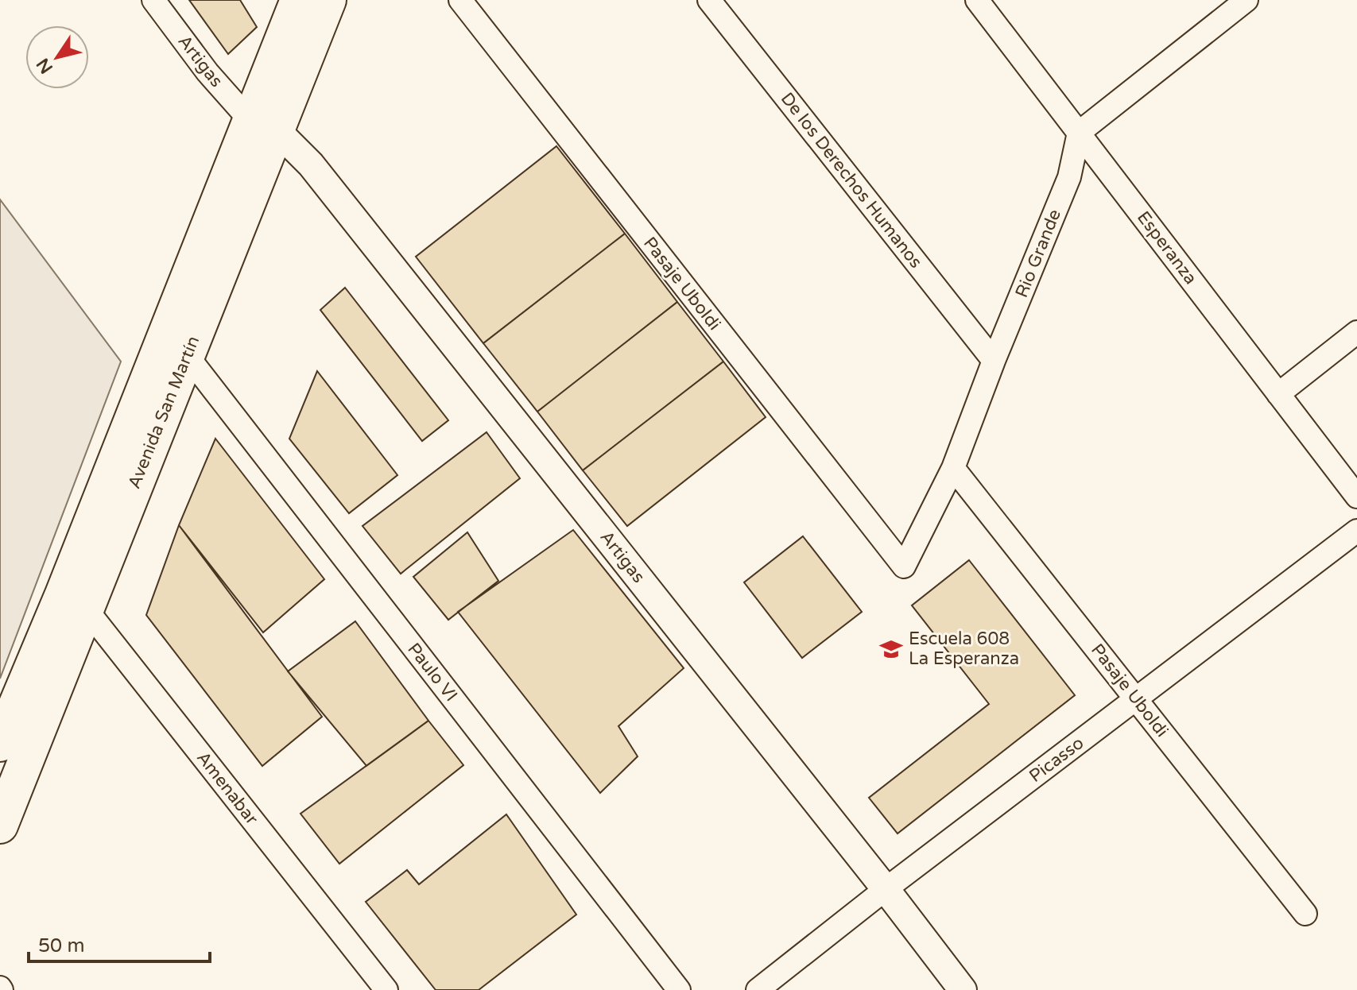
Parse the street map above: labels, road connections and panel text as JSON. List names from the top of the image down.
{
  "streets": {
    "main road": ["Avenida San Martín"],
    "street": [
      "Artigas",
      "De los Derechos Humanos",
      "Esperanza",
      "Rio Grande",
      "Pasaje Uboldi",
      "Paulo VI",
      "Picasso",
      "Amenabar"
    ]
  },
  "crossings": [
    ["Artigas", "Avenida San Martín"],
    ["Artigas", "Picasso"],
    ["De los Derechos Humanos", "Rio Grande"],
    ["Esperanza", "Rio Grande"],
    ["Rio Grande", "Pasaje Uboldi"],
    ["Pasaje Uboldi", "Picasso"],
    ["Avenida San Martín", "Paulo VI"],
    ["Avenida San Martín", "Amenabar"]
  ],
  "places": {
    "school or university": ["Escuela 608 La Esperanza"]
  },
  "scale_bar": "50 m",
  "north": "bottom left"
}
